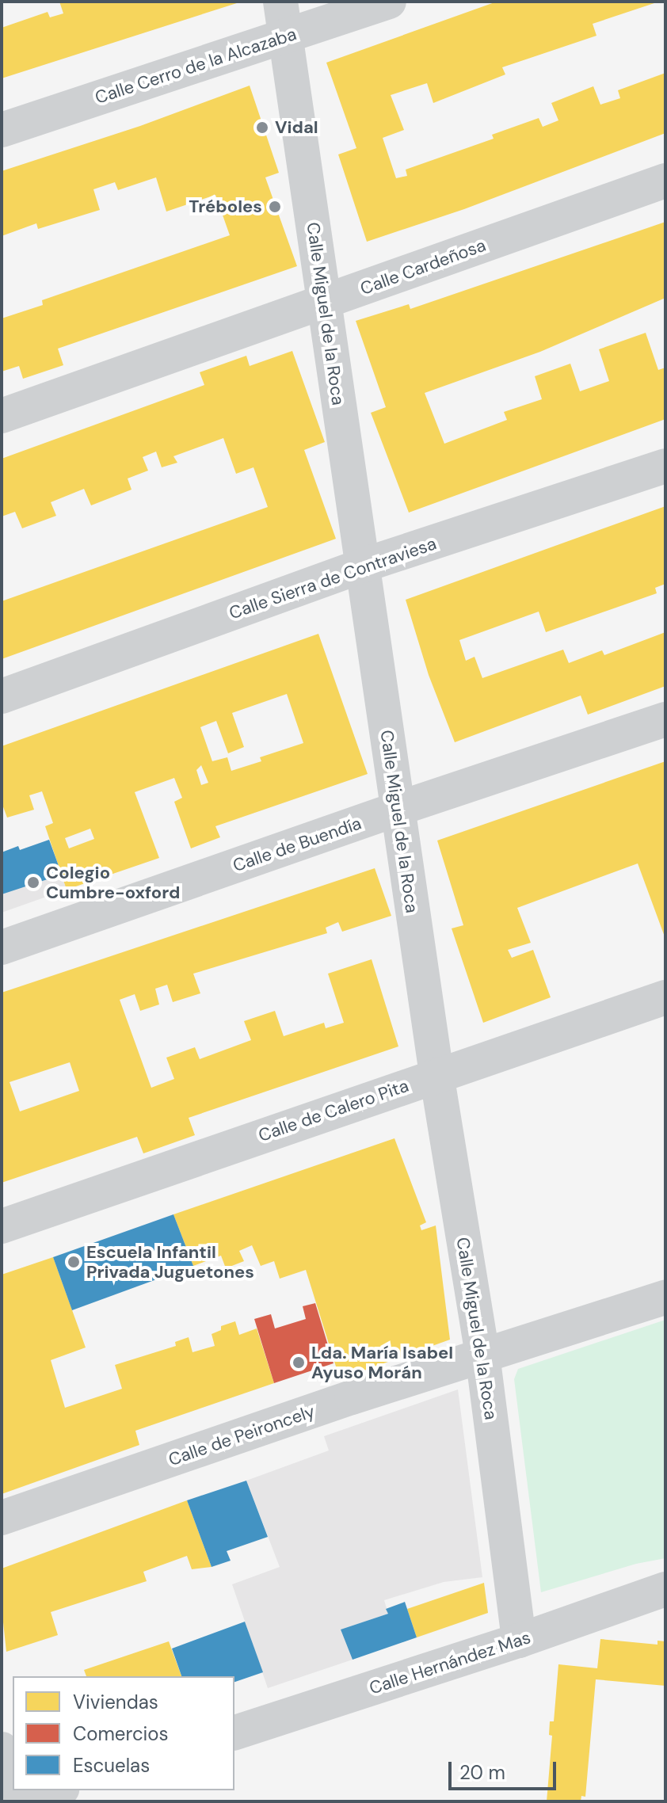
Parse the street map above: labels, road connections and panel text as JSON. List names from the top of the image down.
{
  "streets": {
    "street": [
      "Calle Cerro de la Alcazaba",
      "Calle Cardeñosa",
      "Calle Miguel de la Roca",
      "Calle Sierra de Contraviesa",
      "Calle de Buendía",
      "Calle de Calero Pita",
      "Calle de Peironcely",
      "Calle Hernández Mas"
    ]
  },
  "crossings": [
    ["Calle Cerro de la Alcazaba", "Calle Miguel de la Roca"],
    ["Calle Cardeñosa", "Calle Miguel de la Roca"],
    ["Calle Miguel de la Roca", "Calle Sierra de Contraviesa"],
    ["Calle Miguel de la Roca", "Calle de Buendía"],
    ["Calle Miguel de la Roca", "Calle de Calero Pita"],
    ["Calle Miguel de la Roca", "Calle de Peironcely"],
    ["Calle Miguel de la Roca", "Calle Hernández Mas"]
  ],
  "places": [
    "Vidal",
    "Tréboles",
    "Colegio Cumbre-oxford",
    "Escuela Infantil Privada Juguetones",
    "Lda. María Isabel Ayuso Morán"
  ],
  "legend": ["Viviendas", "Comercios", "Escuelas"],
  "scale_bar": "20 m"
}
